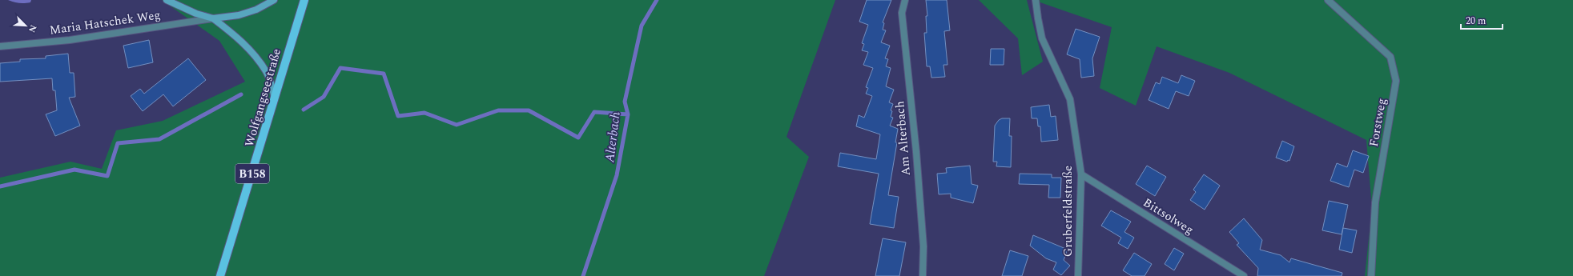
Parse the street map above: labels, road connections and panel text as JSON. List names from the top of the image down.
{
  "streets": {
    "main road": ["Wolfgangseestraße", "B158"],
    "street": [
      "Maria Hatschek Weg",
      "Forstweg",
      "Am Alterbach",
      "Gruberfeldstraße",
      "Bittsolweg"
    ]
  },
  "crossings": [
    ["Gruberfeldstraße", "Bittsolweg"]
  ],
  "water": ["Alterbach"],
  "scale_bar": "20 m",
  "north": "bottom right"
}
